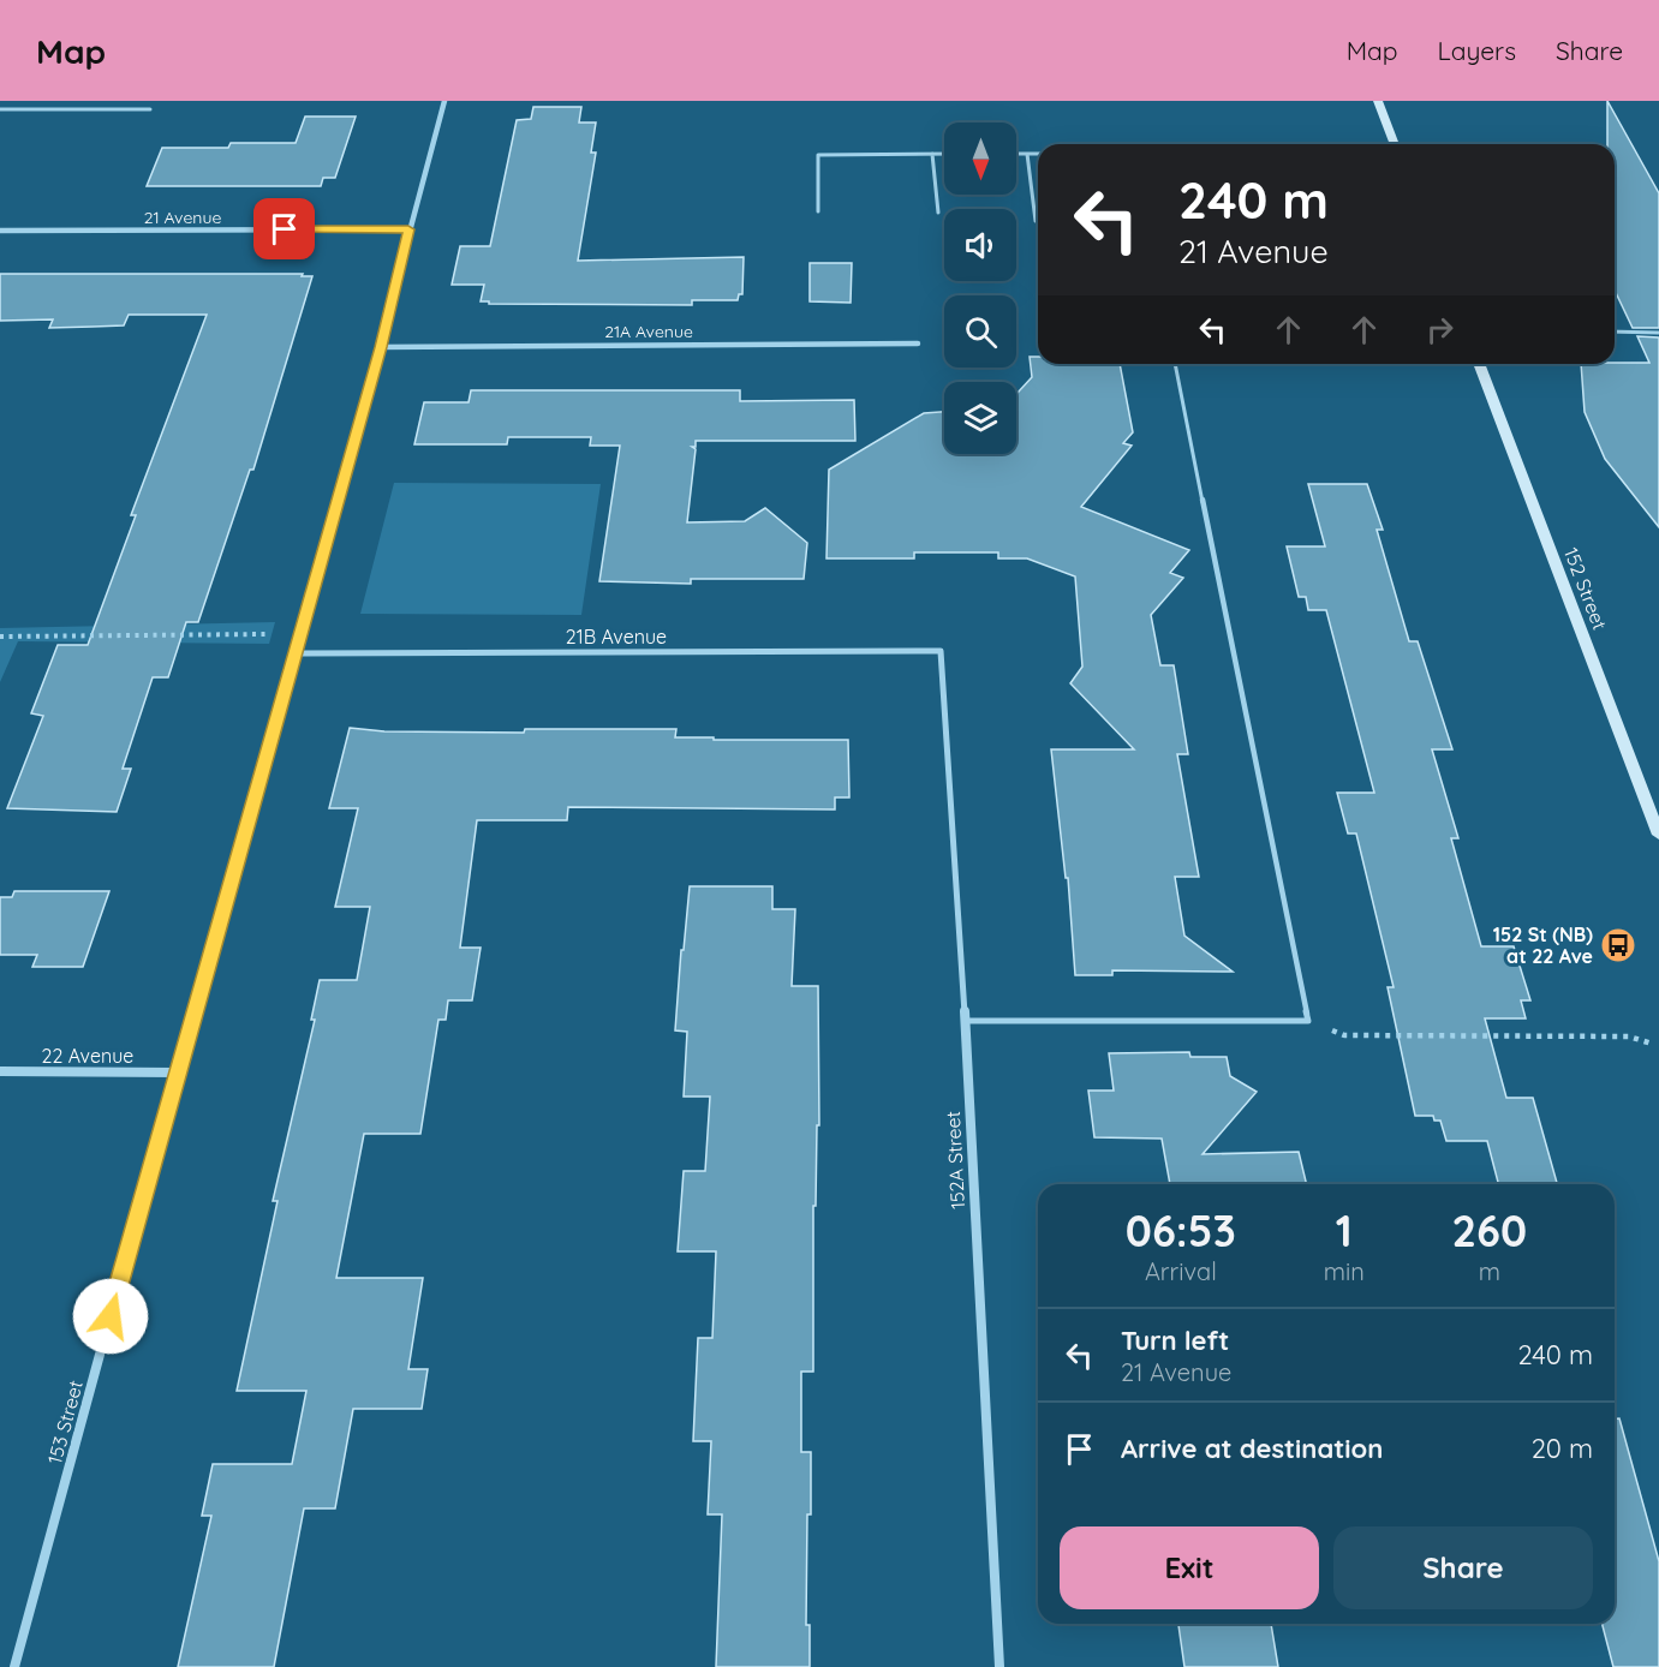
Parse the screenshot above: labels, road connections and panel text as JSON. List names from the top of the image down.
{
  "streets": {
    "main road": ["152 Street"],
    "street": [
      "21 Avenue",
      "21A Avenue",
      "21B Avenue",
      "22 Avenue",
      "152A Street",
      "153 Street"
    ]
  },
  "crossings": [
    ["21 Avenue", "153 Street"],
    ["21A Avenue", "153 Street"],
    ["21B Avenue", "152A Street"],
    ["21B Avenue", "153 Street"],
    ["22 Avenue", "153 Street"]
  ],
  "places": {
    "bus stop": ["152 St (NB) at 22 Ave"]
  },
  "north": "bottom",
  "page": {
    "header": "Map",
    "nav": ["Map", "Layers", "Share"],
    "turn": ["240 m", "21 Avenue"],
    "eta": [
      "06:53",
      "Arrival",
      "1",
      "min",
      "260",
      "m"
    ],
    "list": [
      {
        "name": "Turn left",
        "note": "21 Avenue",
        "value": "240 m"
      },
      {
        "name": "Arrive at destination",
        "value": "20 m"
      }
    ],
    "buttons": ["Exit", "Share"]
  }
}
